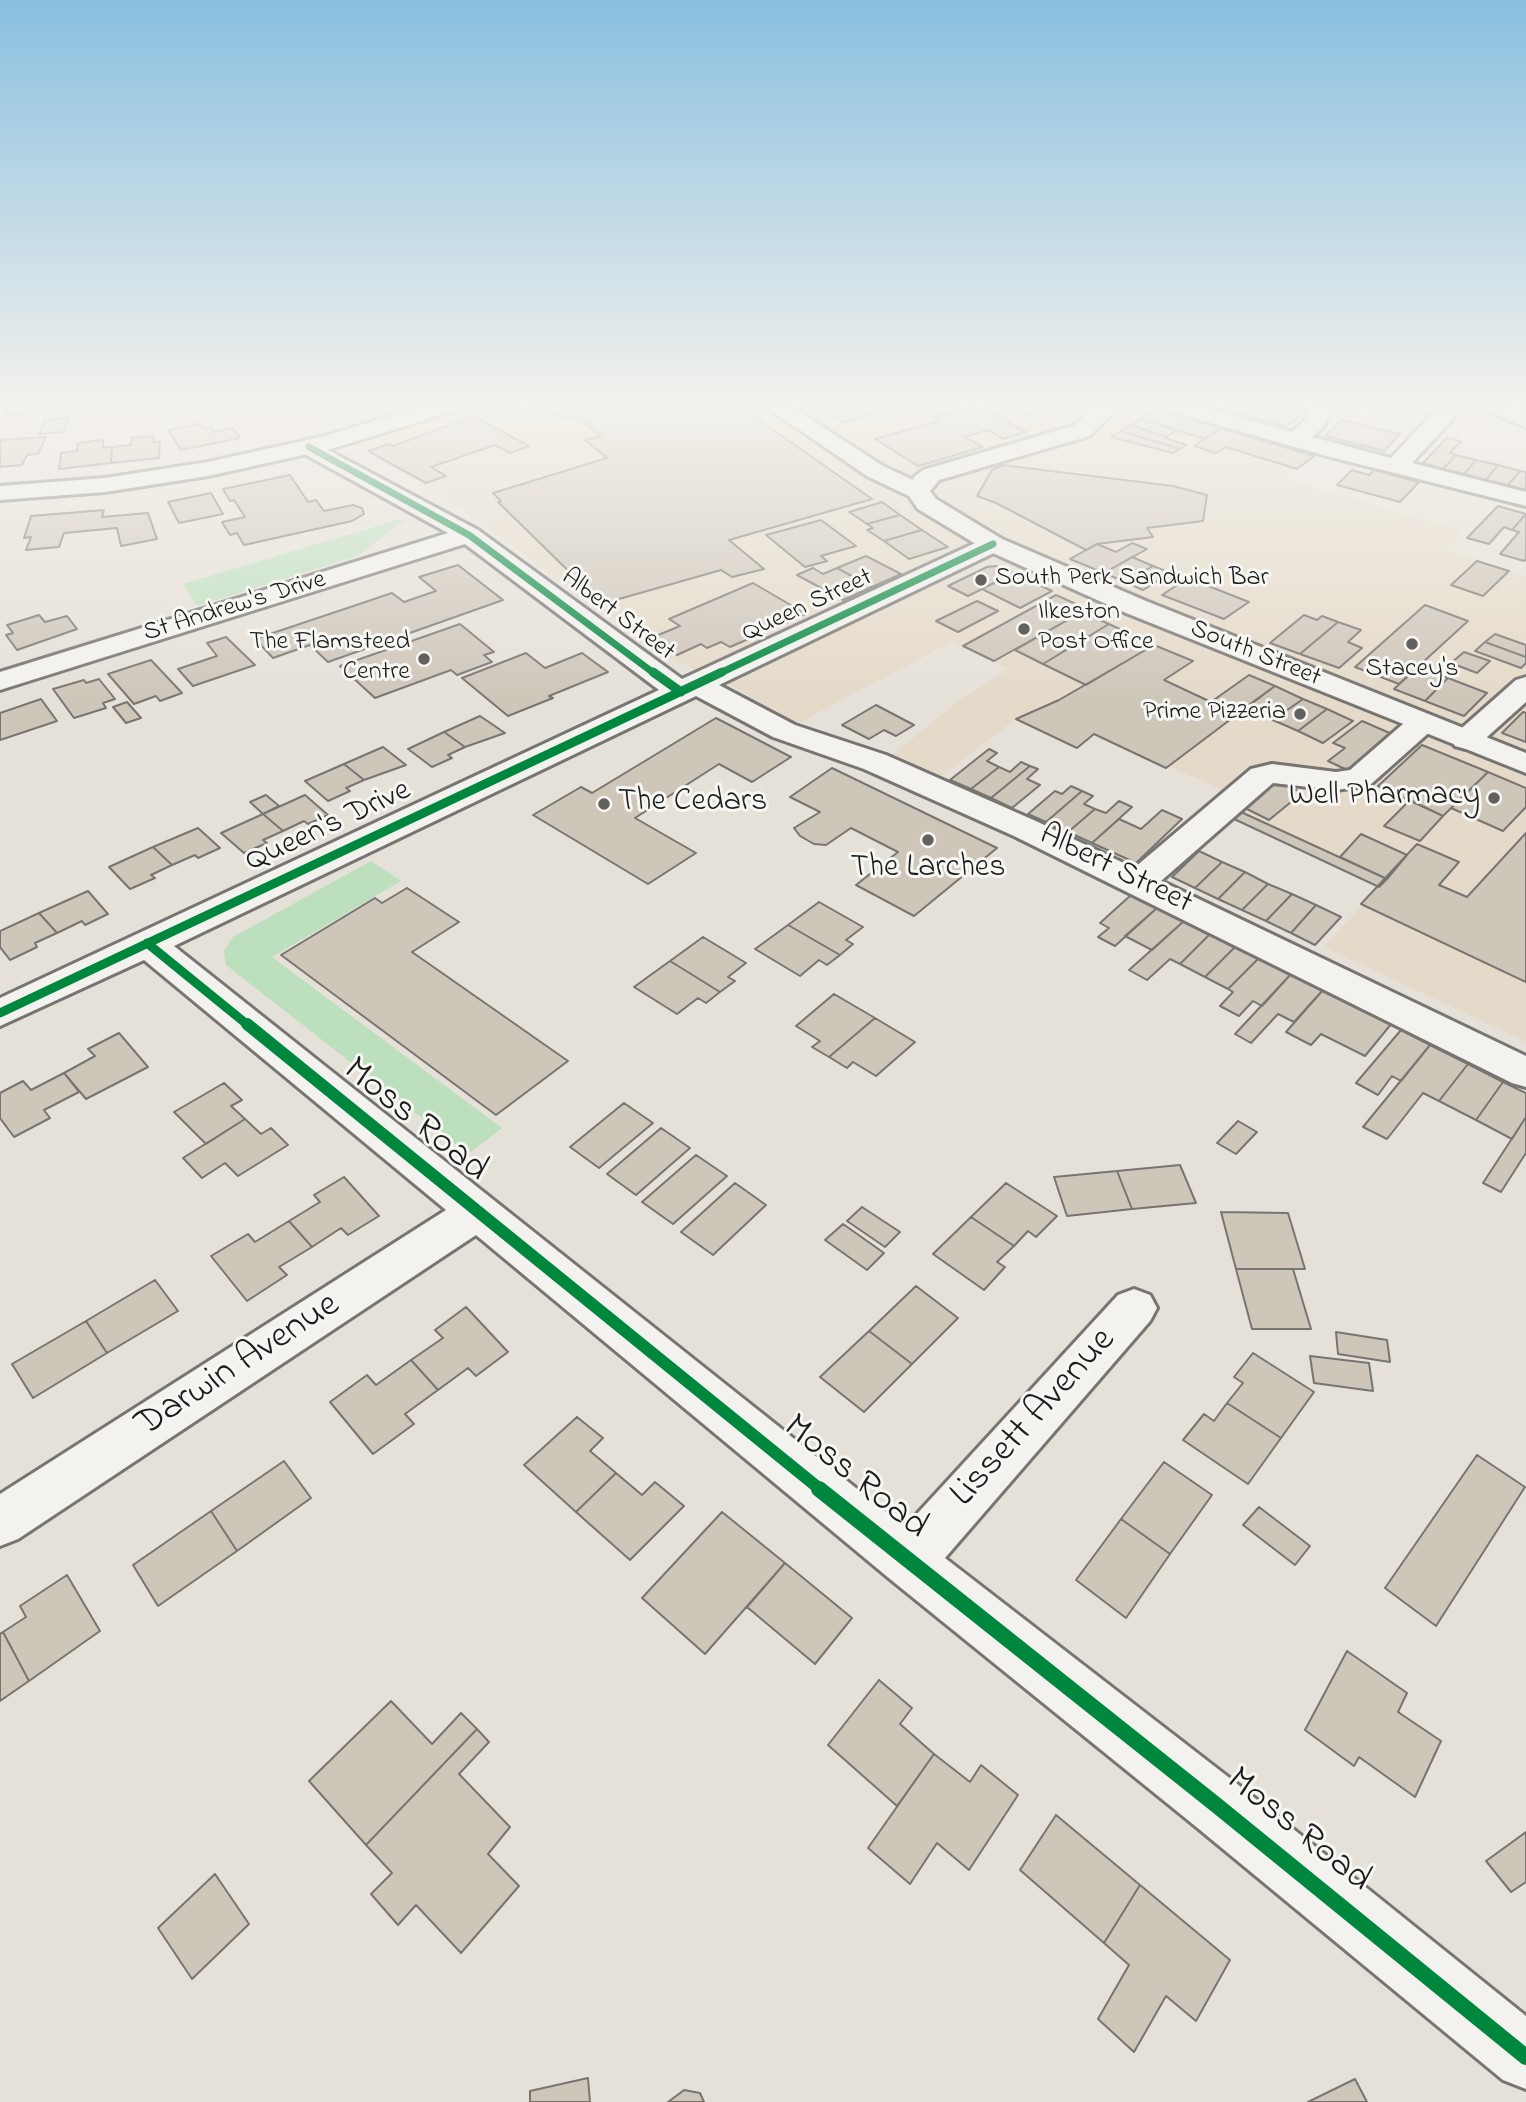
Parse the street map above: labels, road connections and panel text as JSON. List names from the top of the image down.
{
  "streets": {
    "street": [
      "Queen Street",
      "St Andrew's Drive",
      "Albert Street",
      "South Street",
      "Queen's Drive",
      "Moss Road",
      "Darwin Avenue",
      "Lissett Avenue"
    ]
  },
  "crossings": [
    ["Queen Street", "Albert Street"],
    ["Queen Street", "South Street"],
    ["Queen Street", "Queen's Drive"],
    ["St Andrew's Drive", "Albert Street"],
    ["Albert Street", "Queen's Drive"],
    ["Queen's Drive", "Moss Road"],
    ["Moss Road", "Darwin Avenue"],
    ["Moss Road", "Lissett Avenue"]
  ],
  "places": [
    "South Perk Sandwich Bar",
    "Ilkeston Post Office",
    "Stacey's",
    "The Flamsteed Centre",
    "Prime Pizzeria",
    "Well Pharmacy",
    "The Cedars",
    "The Larches"
  ]
}
